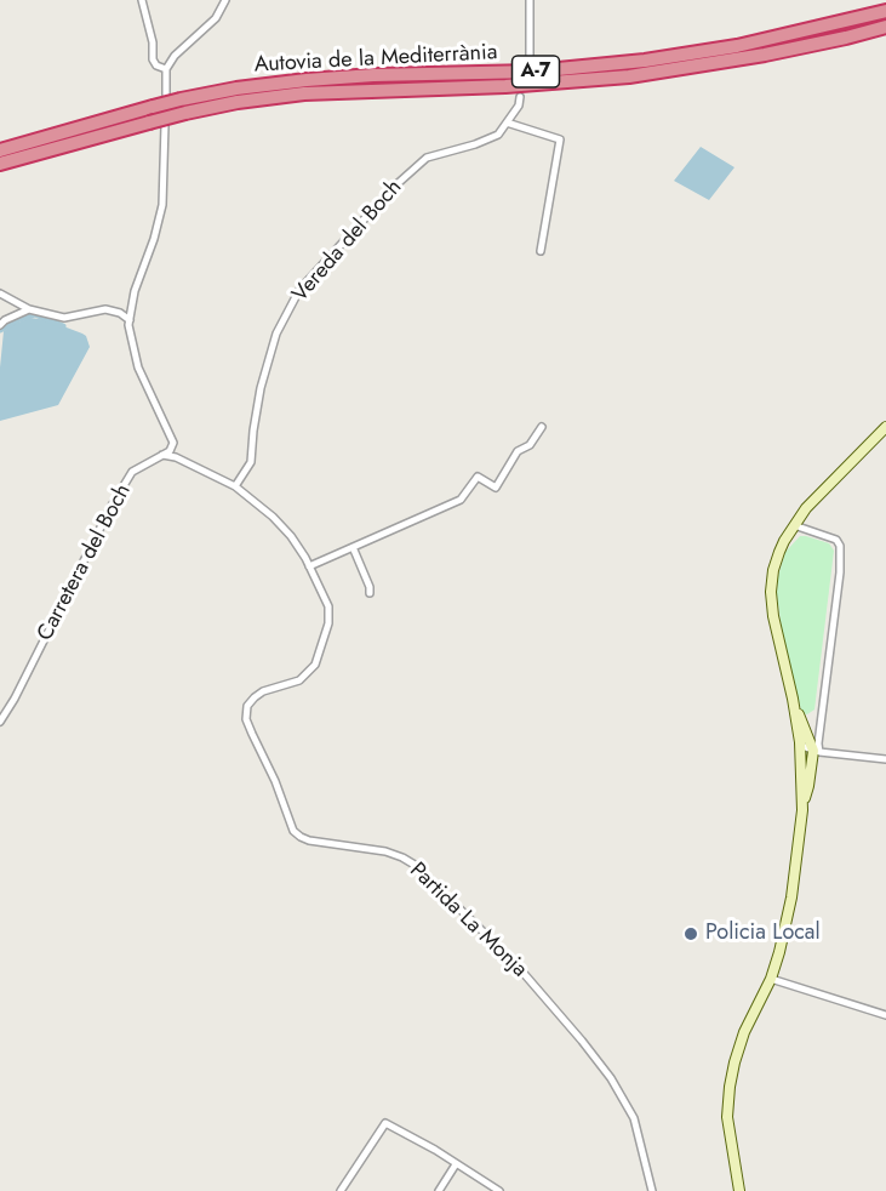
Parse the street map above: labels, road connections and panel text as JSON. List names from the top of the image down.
{
  "streets": {
    "highway": ["Autovia de la Mediterrània", "A-7"],
    "street": ["Vereda del Boch", "Carretera del Boch", "Partida La Monja"]
  },
  "places": ["Policia Local"]
}
